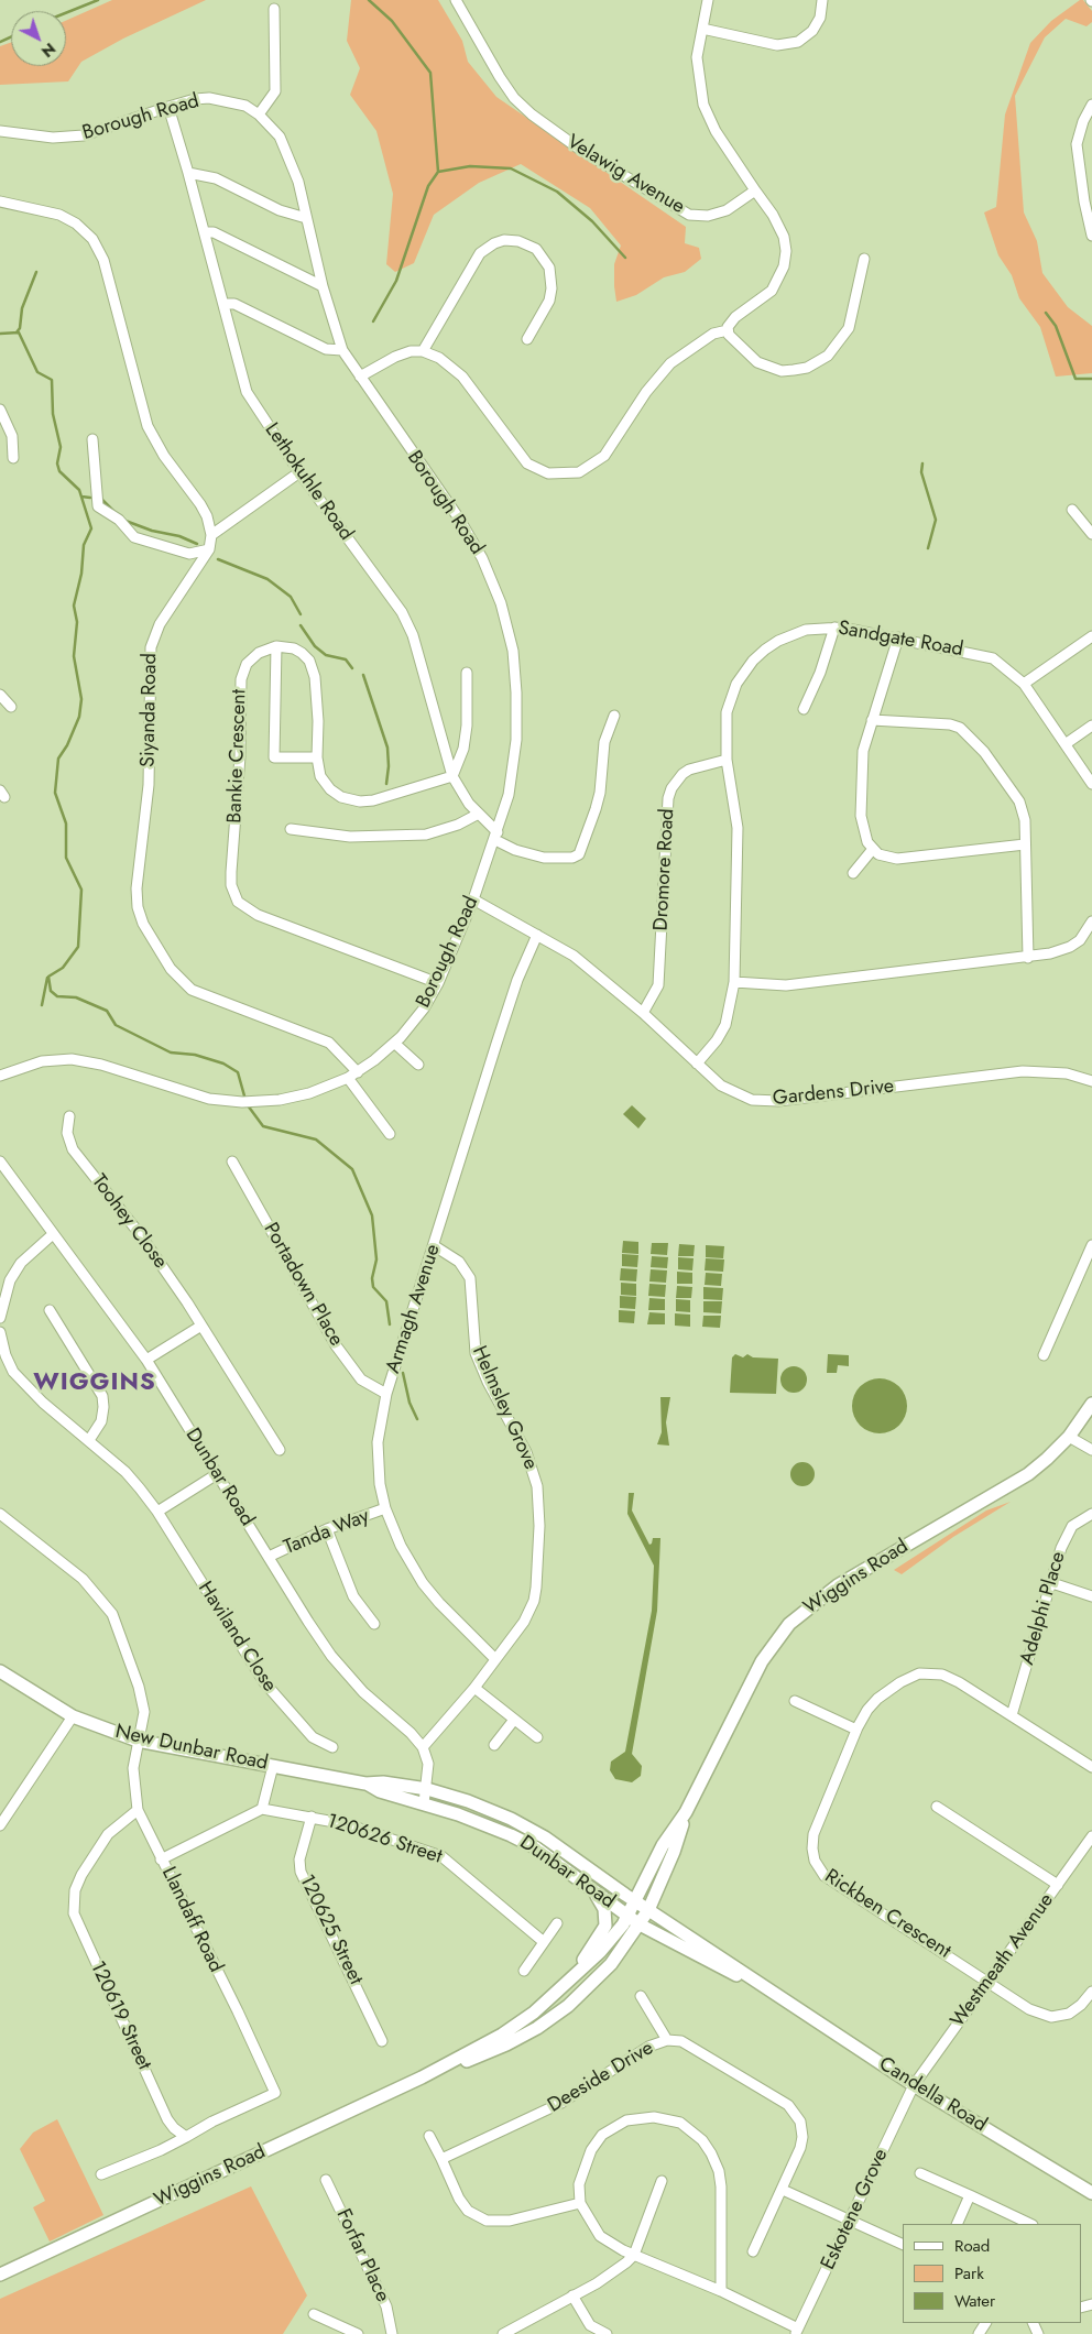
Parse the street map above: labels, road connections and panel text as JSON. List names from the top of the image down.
{
  "streets": {
    "street": [
      "Borough Road",
      "Velawig Avenue",
      "Lethokuhle Road",
      "Sandgate Road",
      "Siyanda Road",
      "Bankie Crescent",
      "Dromore Road",
      "Gardens Drive",
      "Toohey Close",
      "Portadown Place",
      "Armagh Avenue",
      "Helmsley Grove",
      "Dunbar Road",
      "Tanda Way",
      "Wiggins Road",
      "Adelphi Place",
      "Haviland Close",
      "New Dunbar Road",
      "120626 Street",
      "Rickben Crescent",
      "Llandaff Road",
      "120625 Street",
      "Westmeath Avenue",
      "120619 Street",
      "Deeside Drive",
      "Candella Road",
      "Eskotene Grove",
      "Forfar Place"
    ]
  },
  "crossings": [
    ["Borough Road", "Lethokuhle Road"],
    ["Borough Road", "Siyanda Road"],
    ["Borough Road", "Bankie Crescent"],
    ["Borough Road", "Gardens Drive"],
    ["Sandgate Road", "Dromore Road"],
    ["Sandgate Road", "Gardens Drive"],
    ["Dromore Road", "Gardens Drive"],
    ["Gardens Drive", "Armagh Avenue"],
    ["Portadown Place", "Armagh Avenue"],
    ["Armagh Avenue", "Helmsley Grove"],
    ["Armagh Avenue", "Tanda Way"],
    ["Helmsley Grove", "Dunbar Road"],
    ["Dunbar Road", "Tanda Way"],
    ["Dunbar Road", "Wiggins Road"],
    ["Dunbar Road", "New Dunbar Road"],
    ["Dunbar Road", "Candella Road"],
    ["Wiggins Road", "Candella Road"],
    ["Adelphi Place", "Rickben Crescent"],
    ["New Dunbar Road", "Llandaff Road"],
    ["120626 Street", "120625 Street"],
    ["Rickben Crescent", "Westmeath Avenue"],
    ["Llandaff Road", "120619 Street"],
    ["Westmeath Avenue", "Candella Road"],
    ["Westmeath Avenue", "Eskotene Grove"],
    ["Candella Road", "Eskotene Grove"]
  ],
  "districts": ["WIGGINS"],
  "legend": ["Road", "Park", "Water"],
  "north": "bottom right"
}
